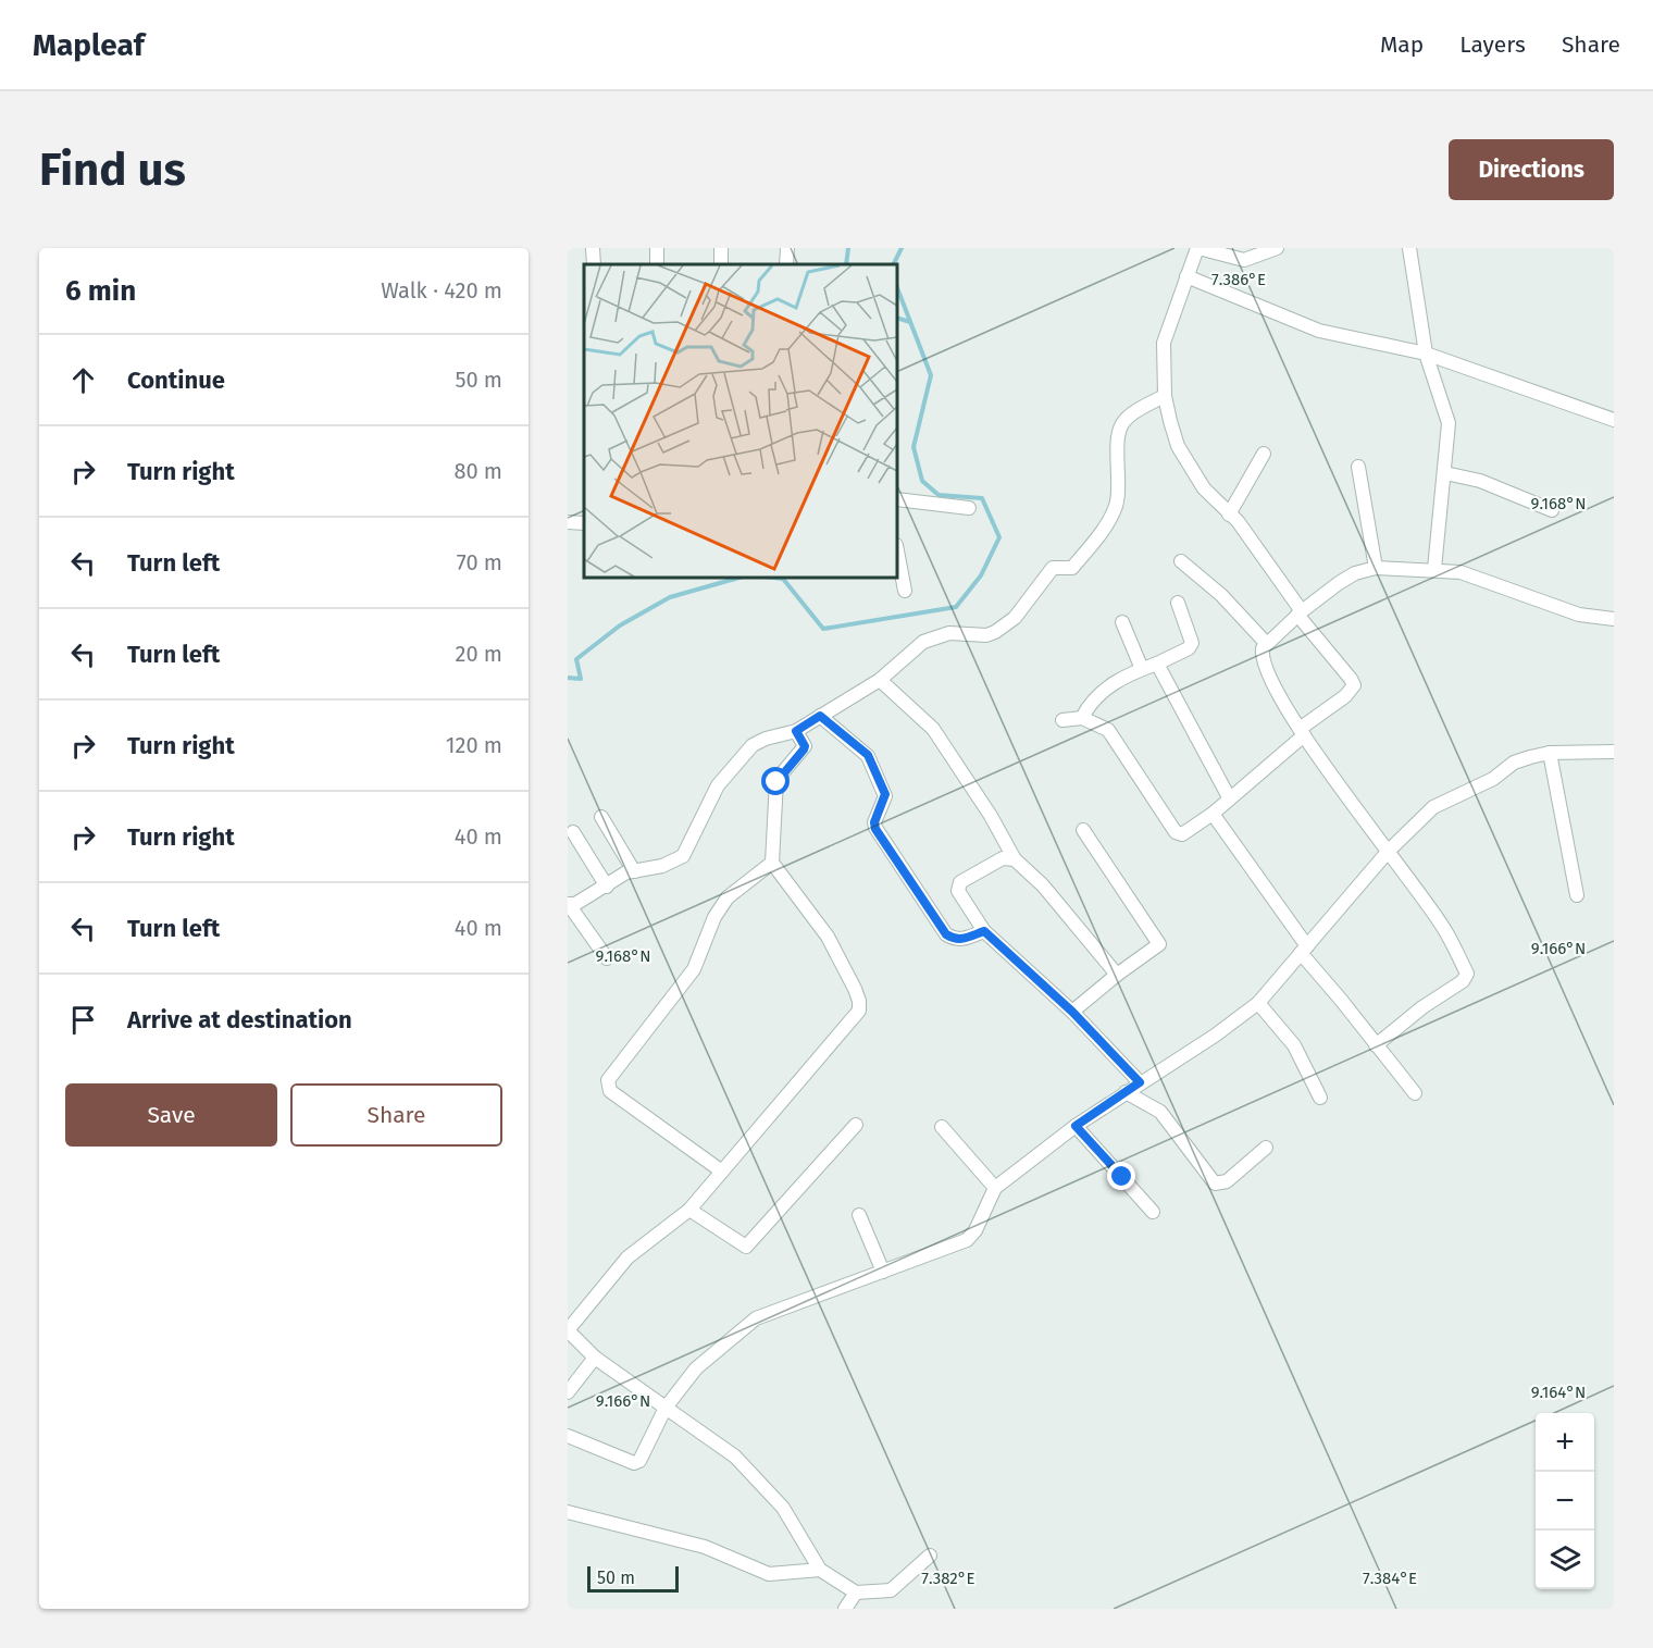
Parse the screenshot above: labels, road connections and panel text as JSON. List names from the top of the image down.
{
  "scale_bar": "50 m",
  "page": {
    "header": "Mapleaf",
    "nav": ["Map", "Layers", "Share"],
    "buttons": [
      "Directions",
      ["Save", "Share"]
    ],
    "title": "Find us",
    "heading": ["6 min", "Walk · 420 m"],
    "list": [
      ["Continue", "50 m"],
      ["Turn right", "80 m"],
      ["Turn left", "70 m"],
      ["Turn left", "20 m"],
      ["Turn right", "120 m"],
      ["Turn right", "40 m"],
      ["Turn left", "40 m"],
      "Arrive at destination"
    ],
    "map_buttons": ["+", "−"],
    "scale": "50 m"
  },
  "coordinates": [
    "7.386°E",
    "9.168°N",
    "9.166°N",
    "9.164°N",
    "7.382°E",
    "7.384°E"
  ]
}
